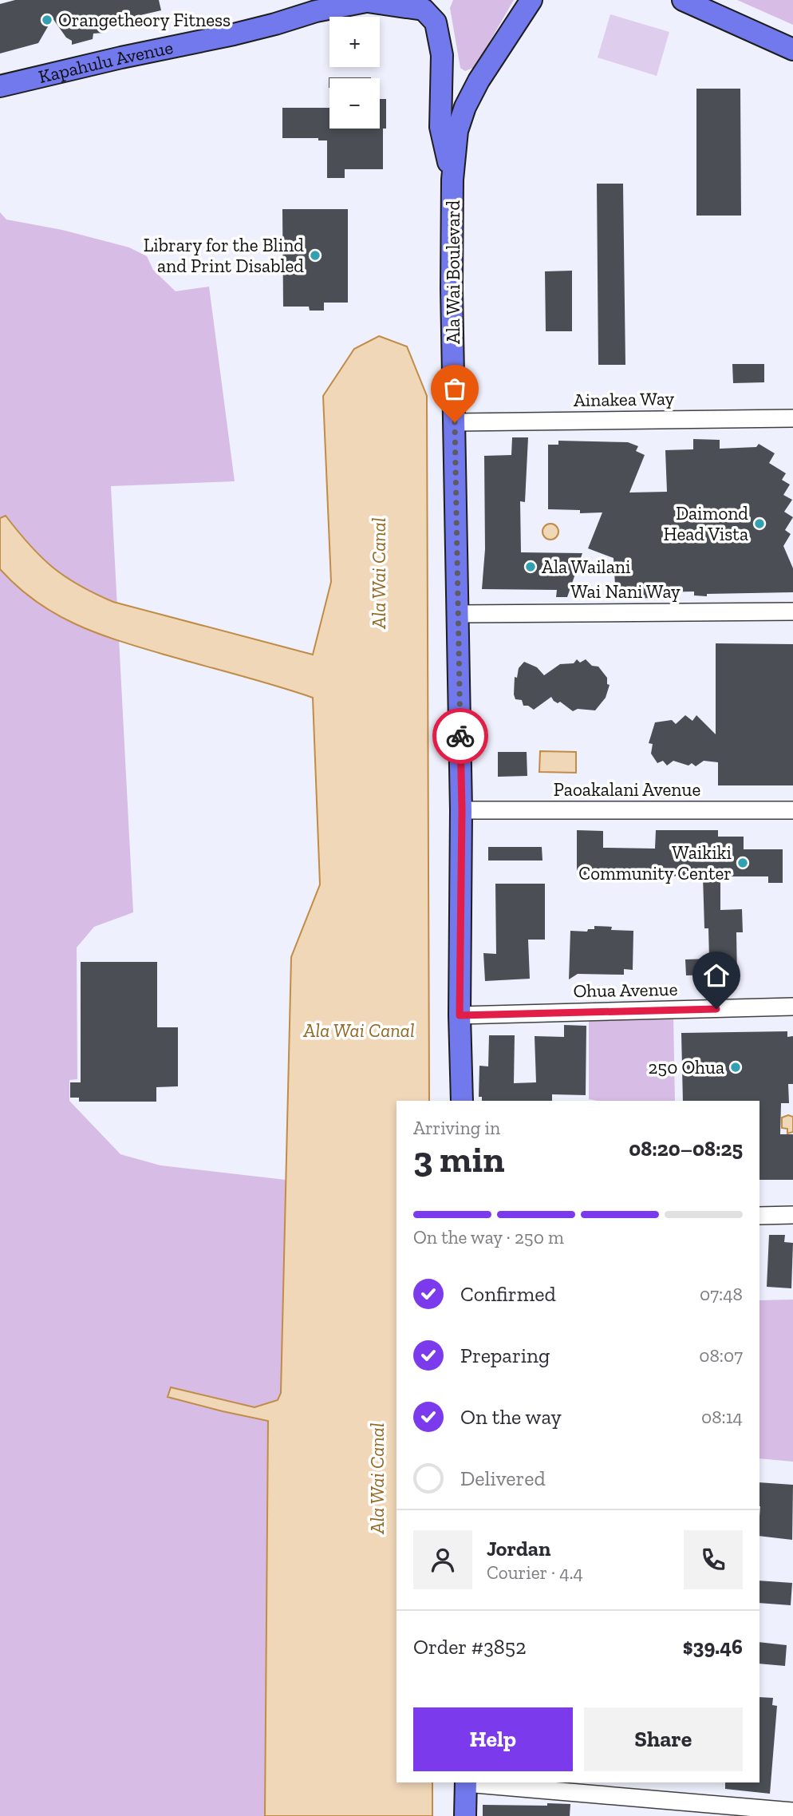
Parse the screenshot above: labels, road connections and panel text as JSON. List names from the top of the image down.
{
  "streets": {
    "main road": ["Kapahulu Avenue", "Ala Wai Boulevard"],
    "street": [
      "Ainakea Way",
      "Wai Nani Way",
      "Paoakalani Avenue",
      "Ohua Avenue"
    ]
  },
  "crossings": [
    ["Kapahulu Avenue", "Ala Wai Boulevard"],
    ["Ala Wai Boulevard", "Ainakea Way"],
    ["Ala Wai Boulevard", "Wai Nani Way"],
    ["Ala Wai Boulevard", "Paoakalani Avenue"],
    ["Ala Wai Boulevard", "Ohua Avenue"]
  ],
  "water": ["Ala Wai Canal"],
  "places": [
    "Orangetheory Fitness",
    "Library for the Blind and Print Disabled",
    "Daimond Head Vista",
    "Ala Wailani",
    "Waikiki Community Center",
    "250 Ohua"
  ],
  "page": {
    "map_buttons": ["+", "−"],
    "heading": ["3 min", "Arriving in", "08:20–08:25"],
    "panel": [
      "Jordan",
      "Courier · 4.4",
      "Order #3852",
      "$39.46"
    ],
    "bar": "On the way · 250 m",
    "list": [
      ["Confirmed", "07:48"],
      ["Preparing", "08:07"],
      ["On the way", "08:14"],
      "Delivered"
    ],
    "buttons": ["Help", "Share"]
  }
}
